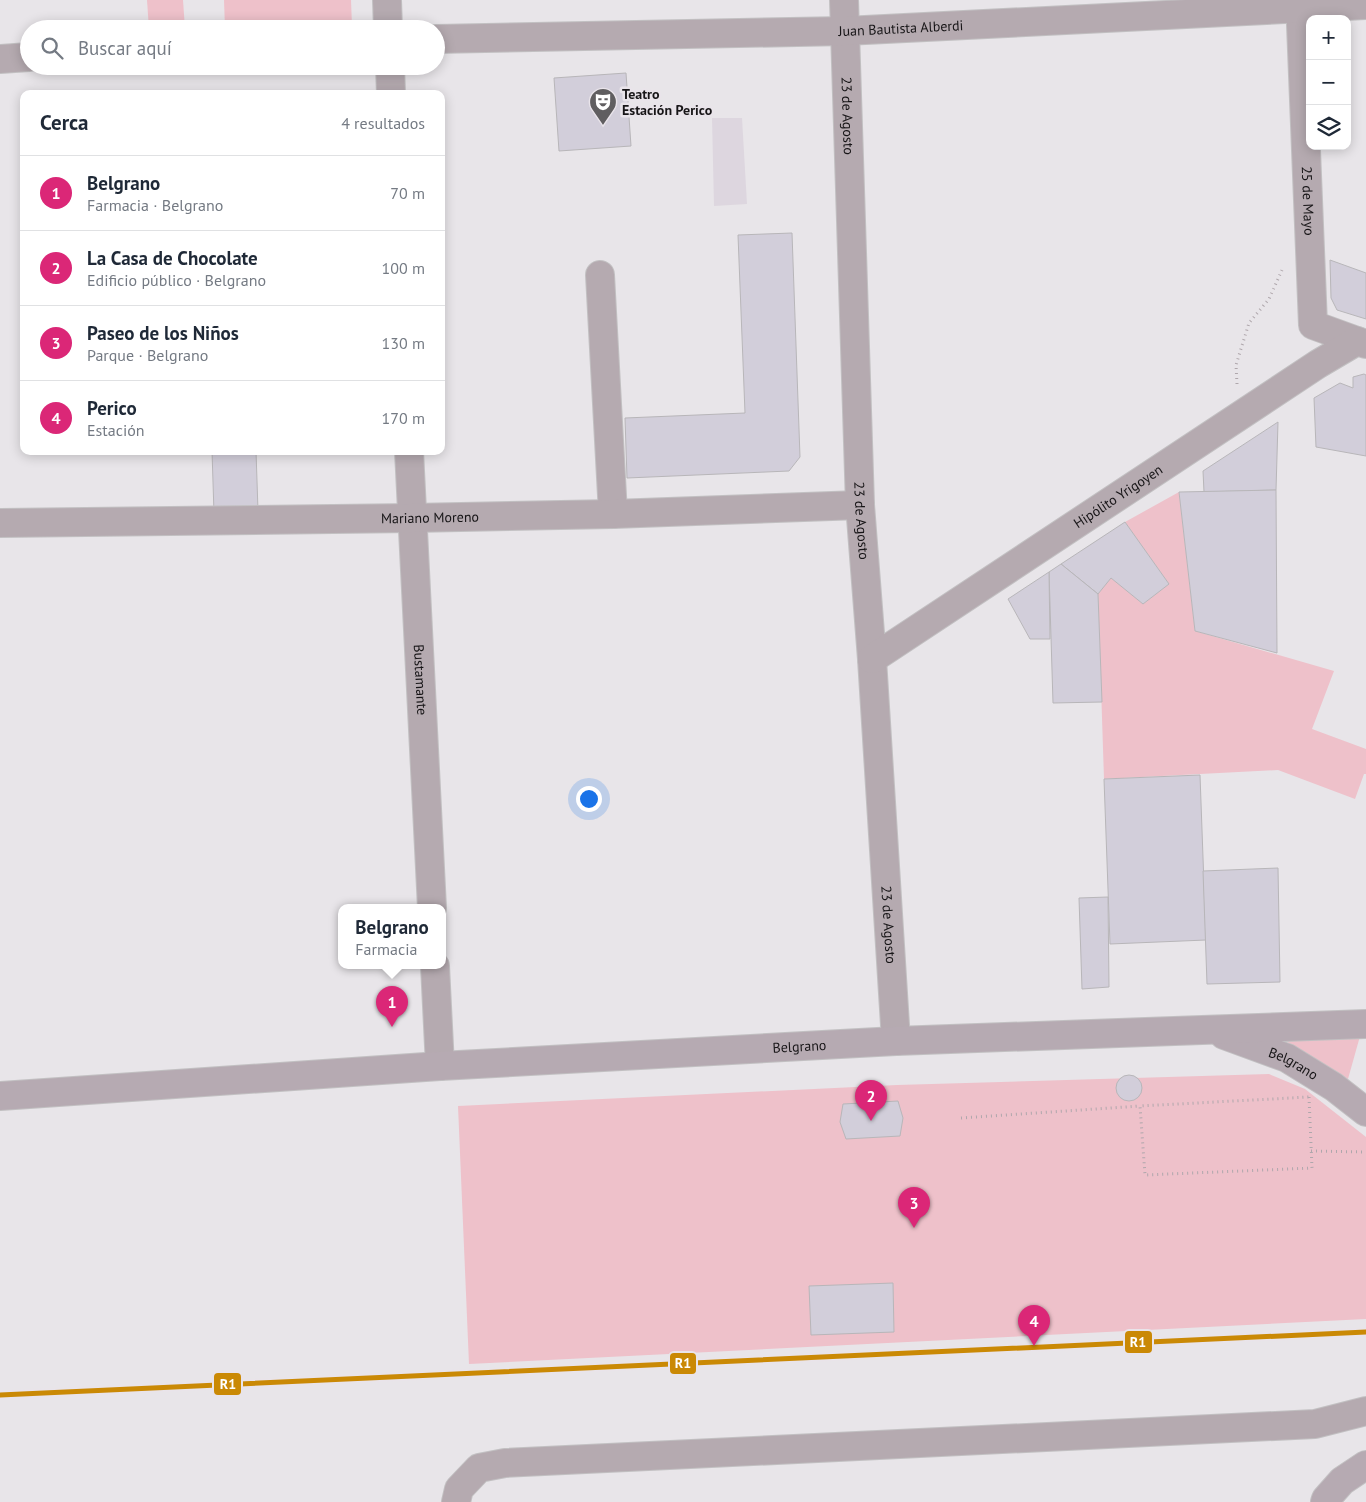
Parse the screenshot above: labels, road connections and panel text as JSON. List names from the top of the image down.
{
  "streets": {
    "main road": ["Belgrano"],
    "street": [
      "Juan Bautista Alberdi",
      "23 de Agosto",
      "25 de Mayo",
      "Hipólito Yrigoyen",
      "Mariano Moreno",
      "Bustamante"
    ]
  },
  "crossings": [
    ["Juan Bautista Alberdi", "23 de Agosto"],
    ["Juan Bautista Alberdi", "25 de Mayo"],
    ["23 de Agosto", "Hipólito Yrigoyen"],
    ["23 de Agosto", "Mariano Moreno"],
    ["23 de Agosto", "Belgrano"],
    ["25 de Mayo", "Hipólito Yrigoyen"],
    ["Mariano Moreno", "Bustamante"]
  ],
  "places": {
    "theatre": ["Teatro Estación Perico"]
  },
  "lines": ["transit line R1"],
  "page": {
    "map_buttons": ["+", "−"],
    "search": "Buscar aquí",
    "heading": ["Cerca", "4 resultados"],
    "list": [
      {
        "mark": "1",
        "name": "Belgrano",
        "note": "Farmacia · Belgrano",
        "value": "70 m"
      },
      {
        "mark": "2",
        "name": "La Casa de Chocolate",
        "note": "Edificio público · Belgrano",
        "value": "100 m"
      },
      {
        "mark": "3",
        "name": "Paseo de los Niños",
        "note": "Parque · Belgrano",
        "value": "130 m"
      },
      {
        "mark": "4",
        "name": "Perico",
        "note": "Estación",
        "value": "170 m"
      }
    ],
    "popup": ["Belgrano", "Farmacia"],
    "pins": [
      "1",
      "2",
      "3",
      "4"
    ]
  }
}
